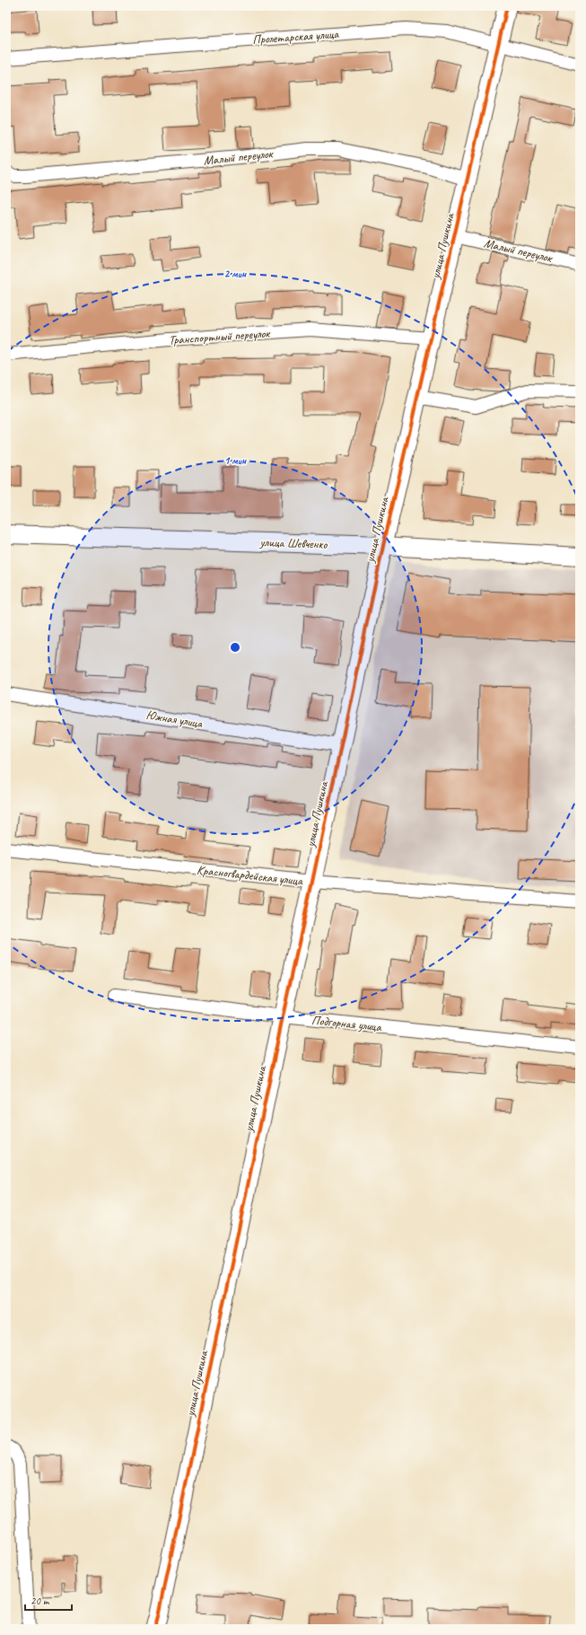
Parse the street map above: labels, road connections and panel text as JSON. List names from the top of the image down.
{
  "streets": {
    "street": [
      "Пролетарская улица",
      "Малый переулок",
      "улица Пушкина",
      "Транспортный переулок",
      "улица Шевченко",
      "Южная улица",
      "Красногвардейская улица",
      "Подгорная улица"
    ]
  },
  "crossings": [
    ["Пролетарская улица", "улица Пушкина"],
    ["Малый переулок", "улица Пушкина"],
    ["улица Пушкина", "Транспортный переулок"],
    ["улица Пушкина", "улица Шевченко"],
    ["улица Пушкина", "Южная улица"],
    ["улица Пушкина", "Красногвардейская улица"],
    ["улица Пушкина", "Подгорная улица"]
  ],
  "scale_bar": "20 m",
  "rings": ["2 мин", "1 мин"]
}
